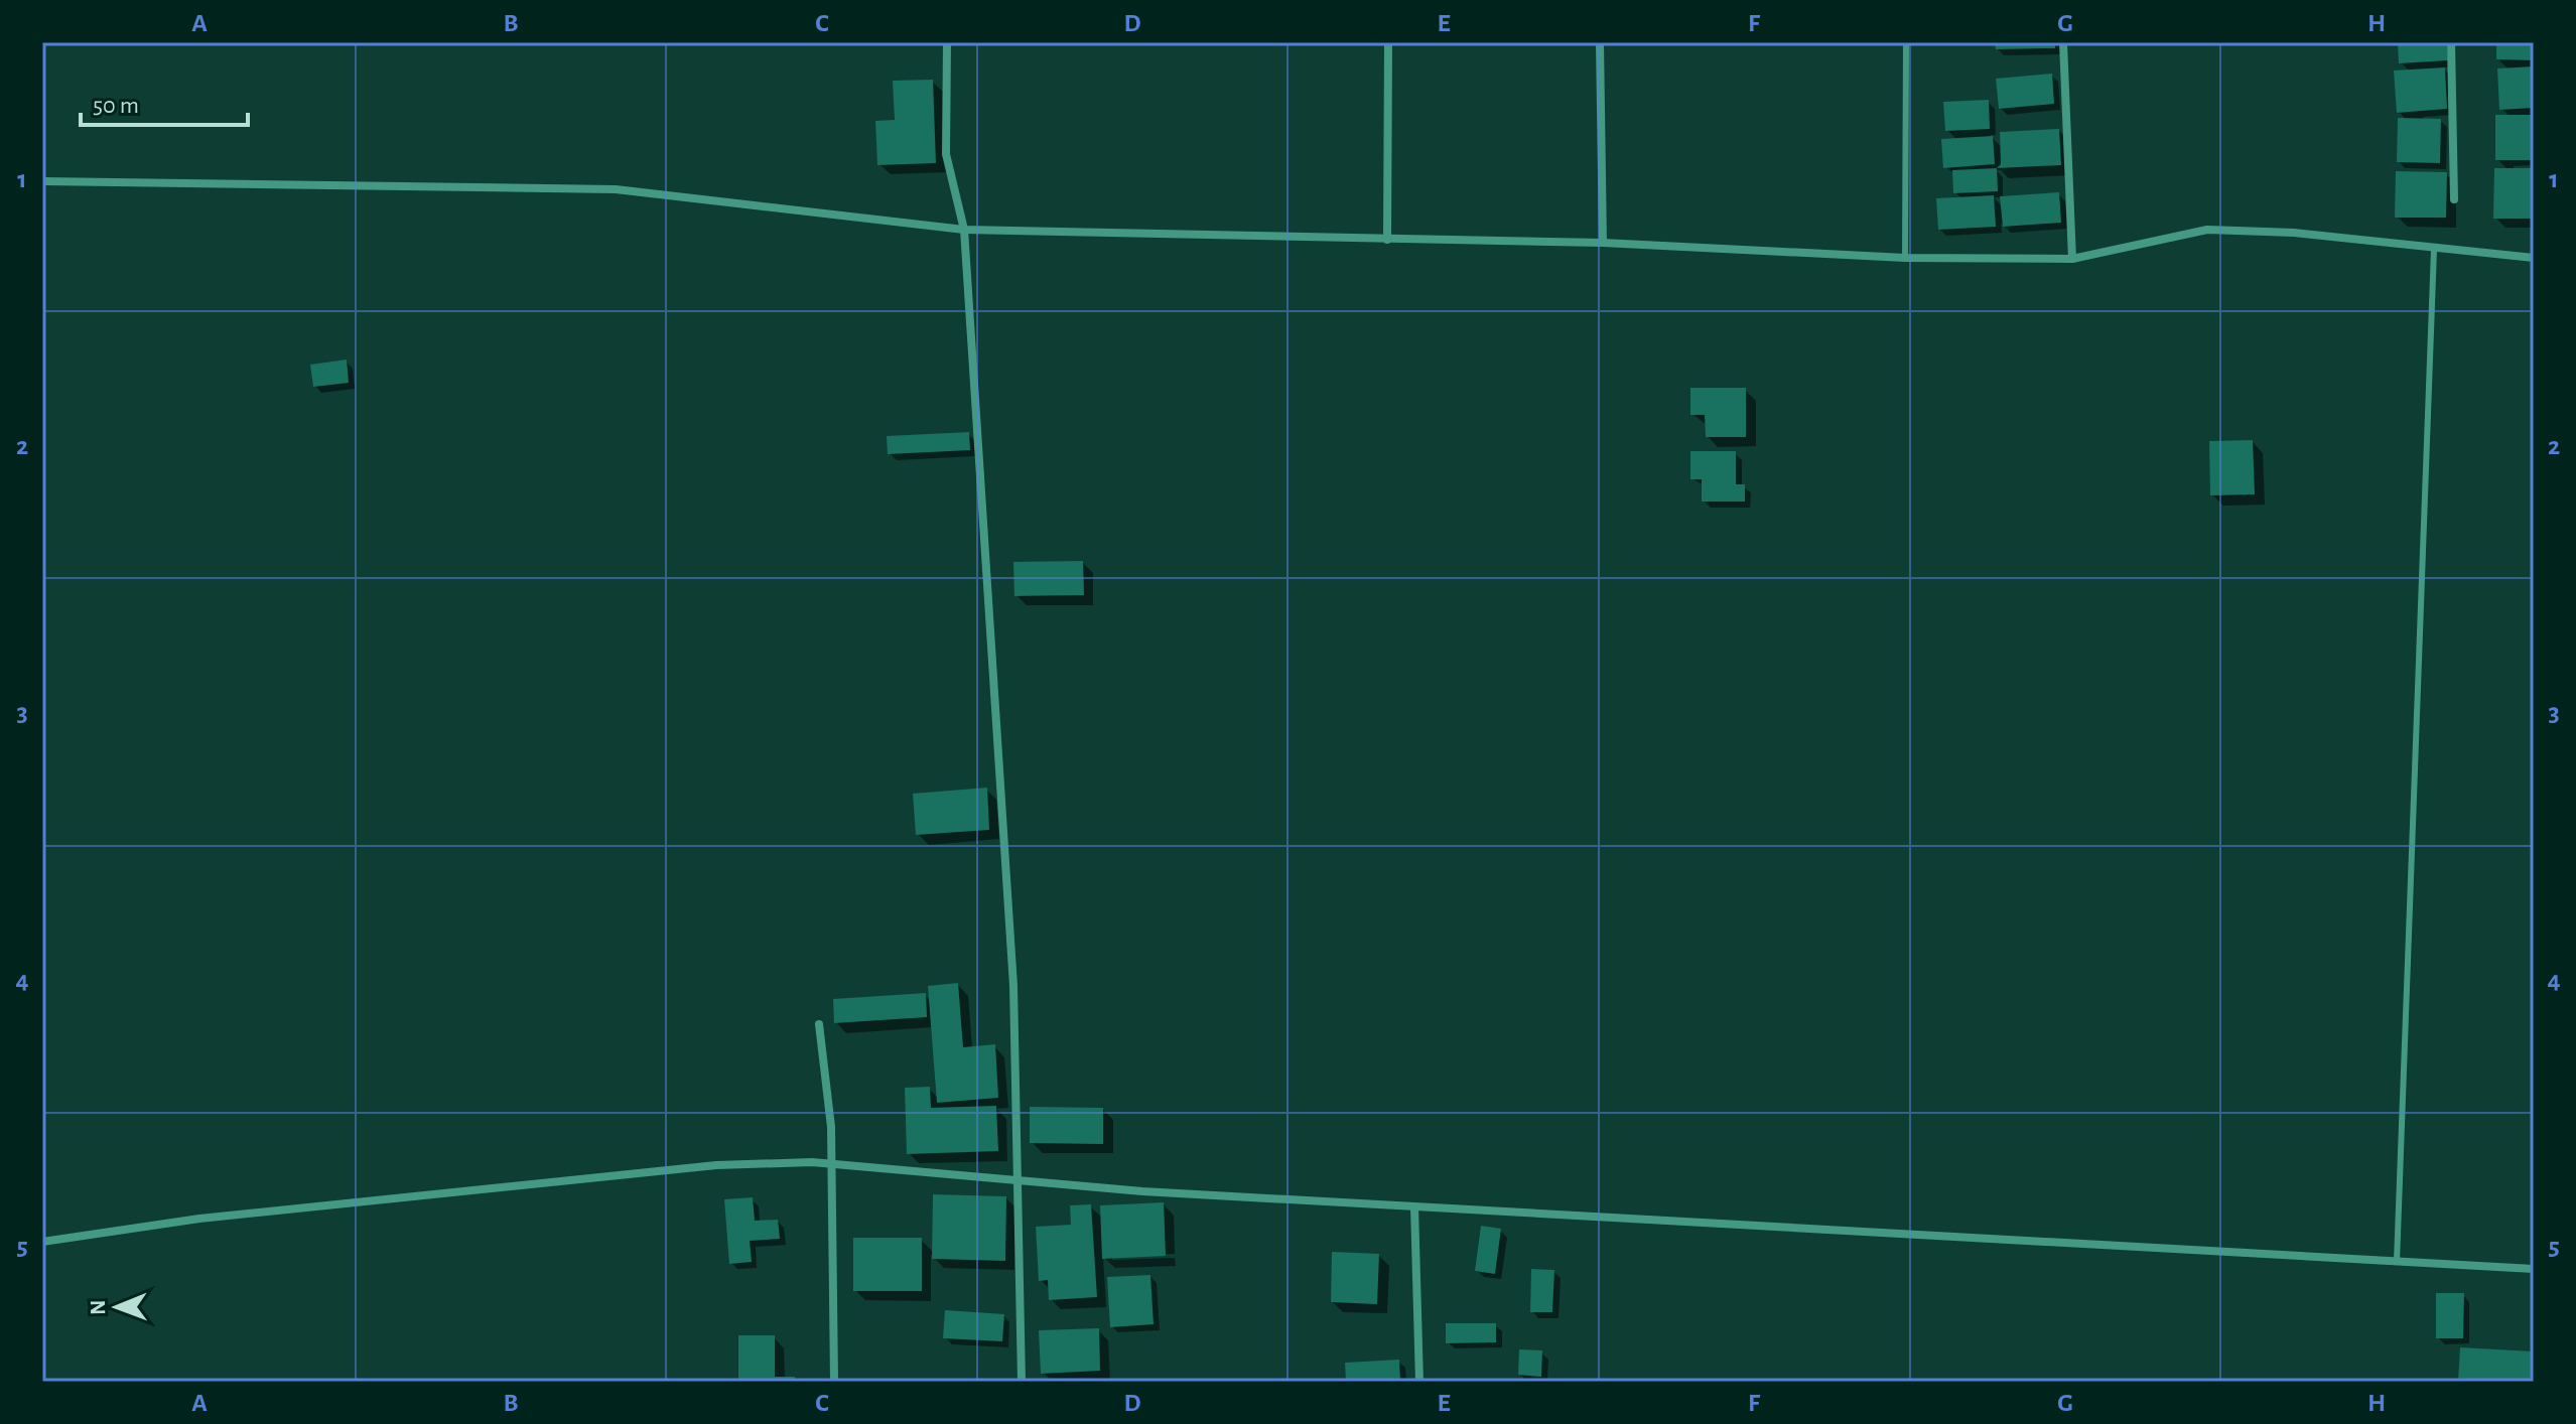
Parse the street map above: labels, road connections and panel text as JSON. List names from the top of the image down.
{
  "scale_bar": "50 m",
  "north": "left",
  "grid": {
    "columns": [
      "A",
      "B",
      "C",
      "D",
      "E",
      "F",
      "G",
      "H"
    ],
    "rows": [
      "1",
      "2",
      "3",
      "4",
      "5"
    ]
  }
}
